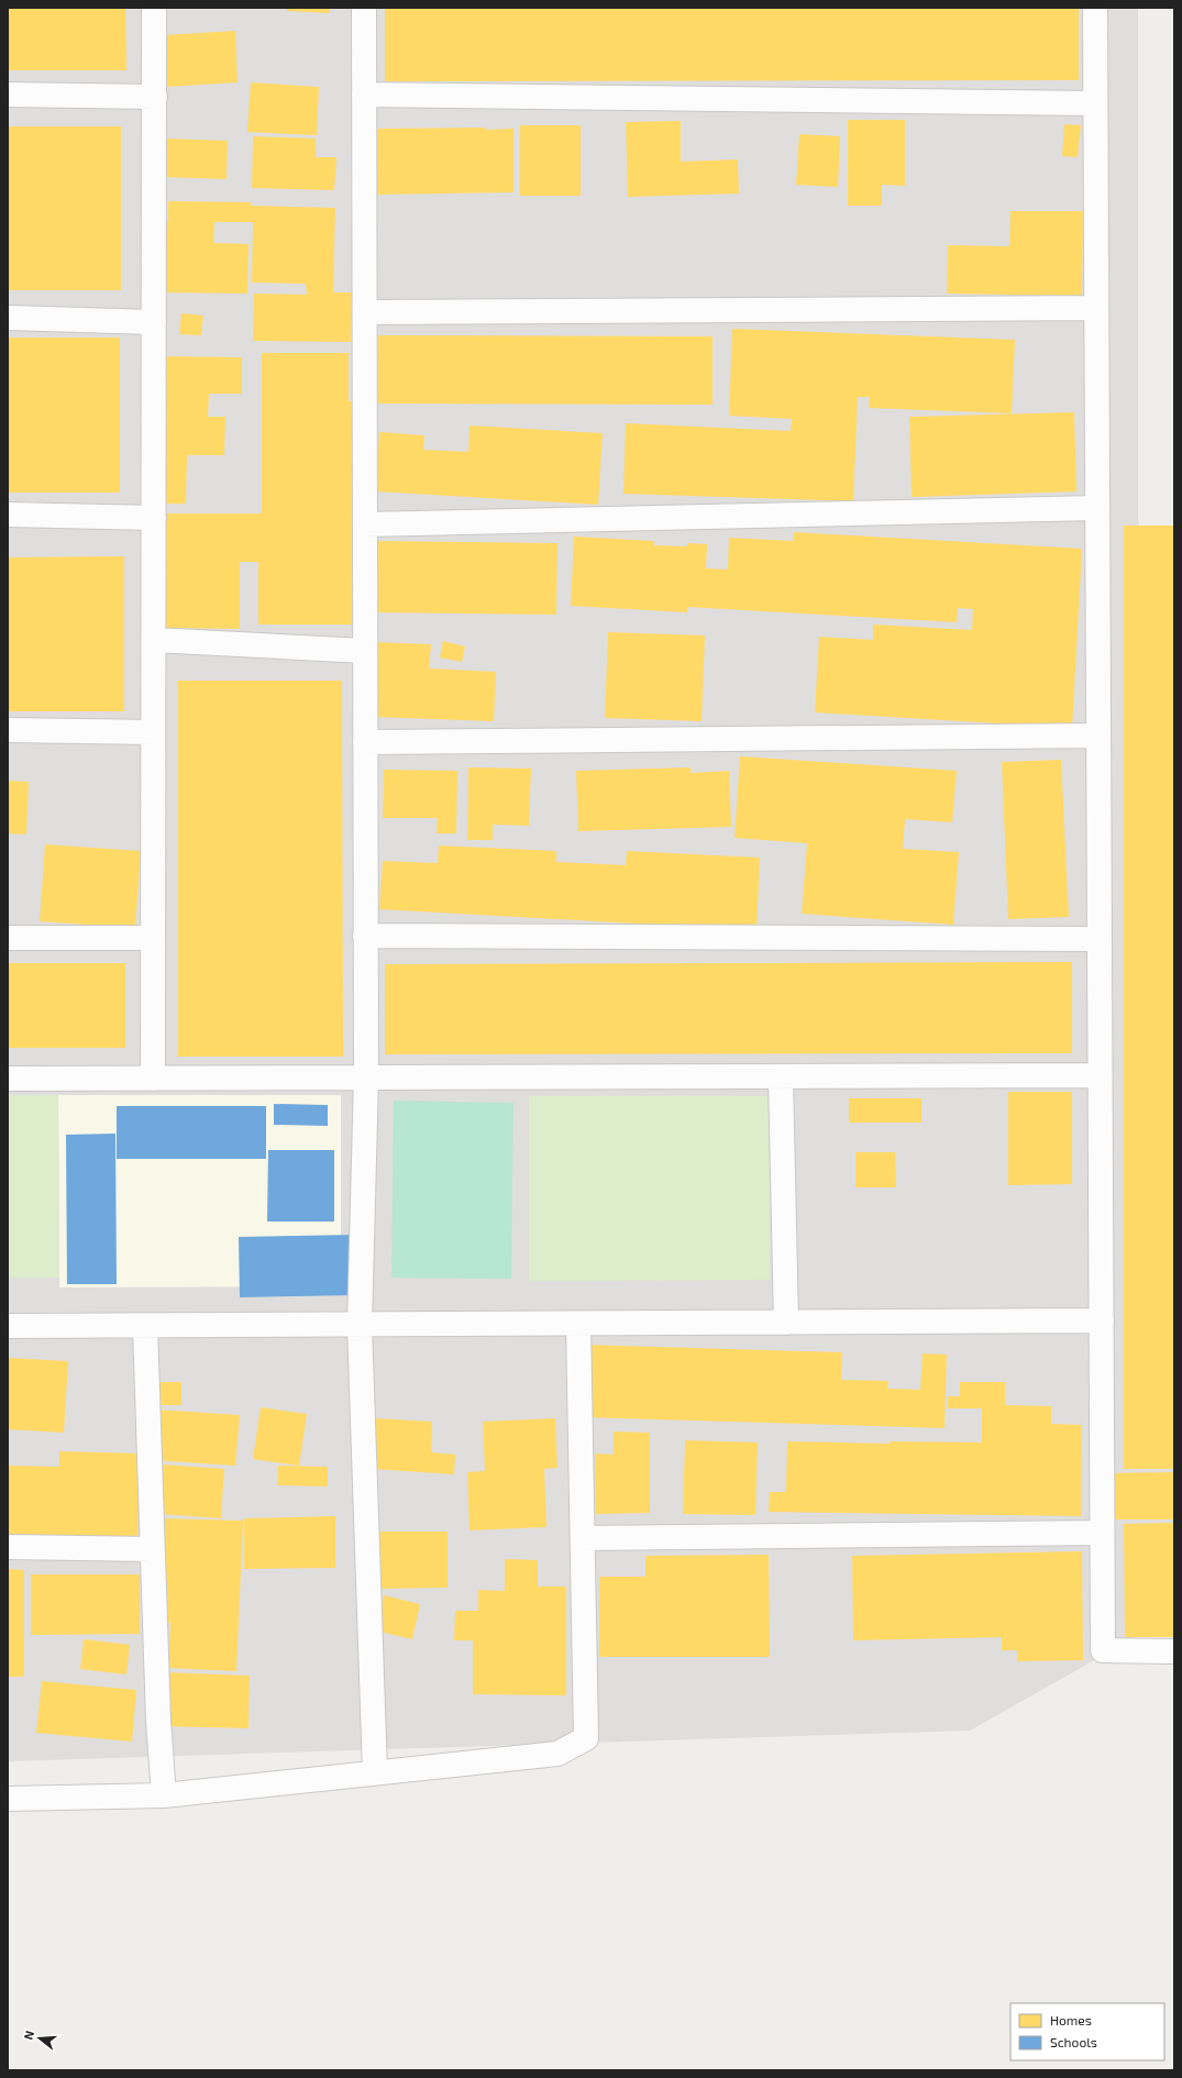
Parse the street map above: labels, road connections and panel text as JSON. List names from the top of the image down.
{
  "legend": ["Homes", "Schools"],
  "north": "left"
}
